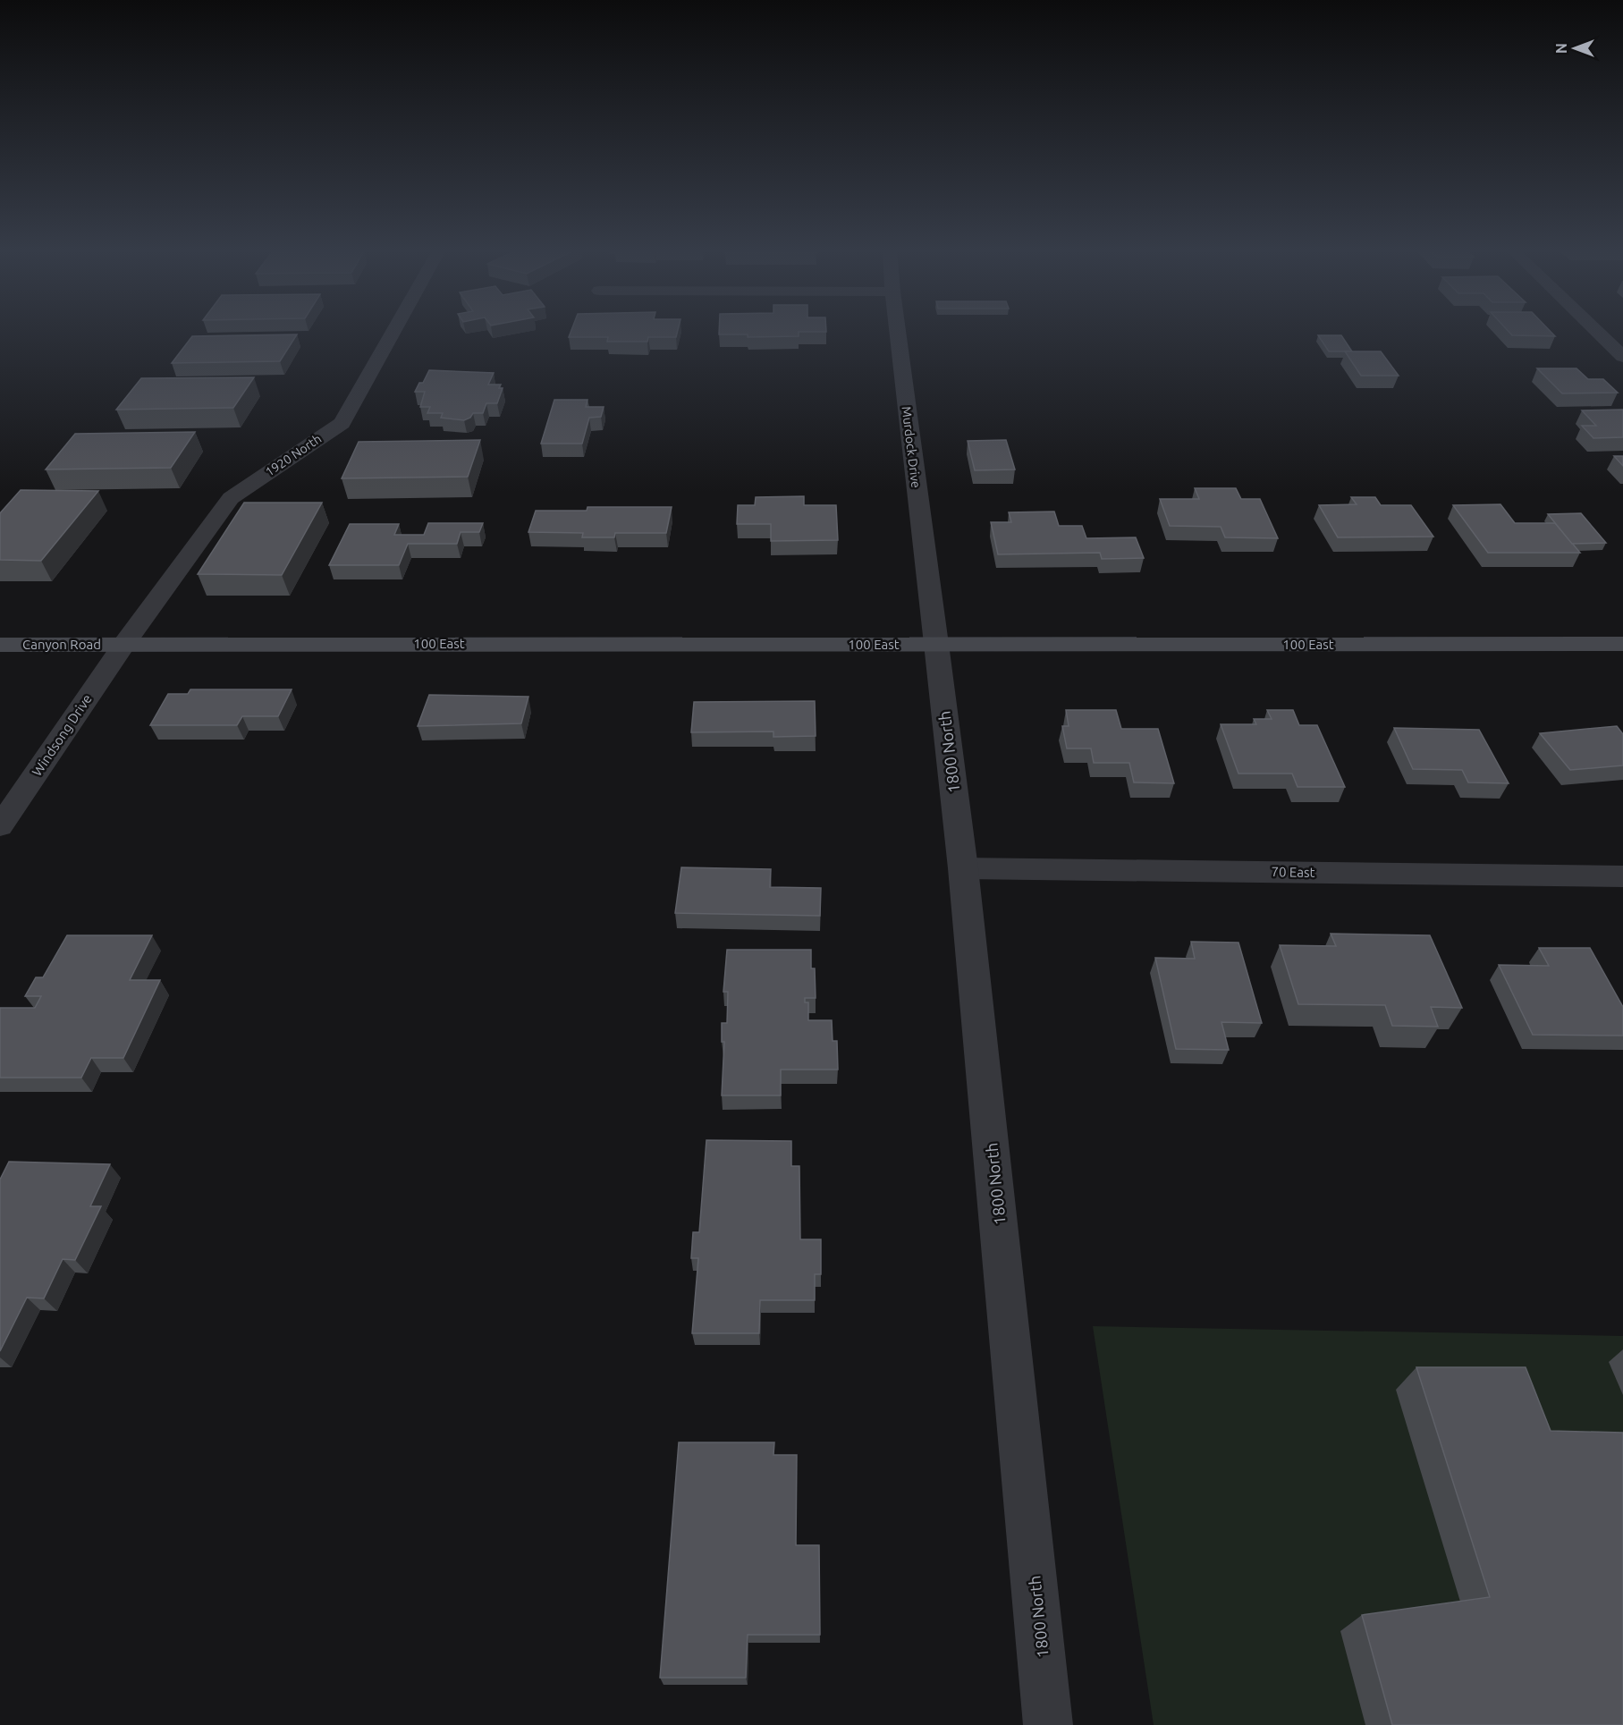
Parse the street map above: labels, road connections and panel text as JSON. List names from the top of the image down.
{
  "streets": {
    "main road": ["100 East", "Canyon Road"],
    "street": [
      "Murdock Drive",
      "1920 North",
      "Windsong Drive",
      "1800 North",
      "70 East"
    ]
  },
  "crossings": [
    ["Murdock Drive", "100 East"],
    ["Murdock Drive", "1800 North"],
    ["1920 North", "100 East"],
    ["1920 North", "Canyon Road"],
    ["1920 North", "Windsong Drive"],
    ["100 East", "Canyon Road"],
    ["100 East", "Windsong Drive"],
    ["100 East", "1800 North"],
    ["Canyon Road", "Windsong Drive"],
    ["1800 North", "70 East"]
  ],
  "north": "left"
}
